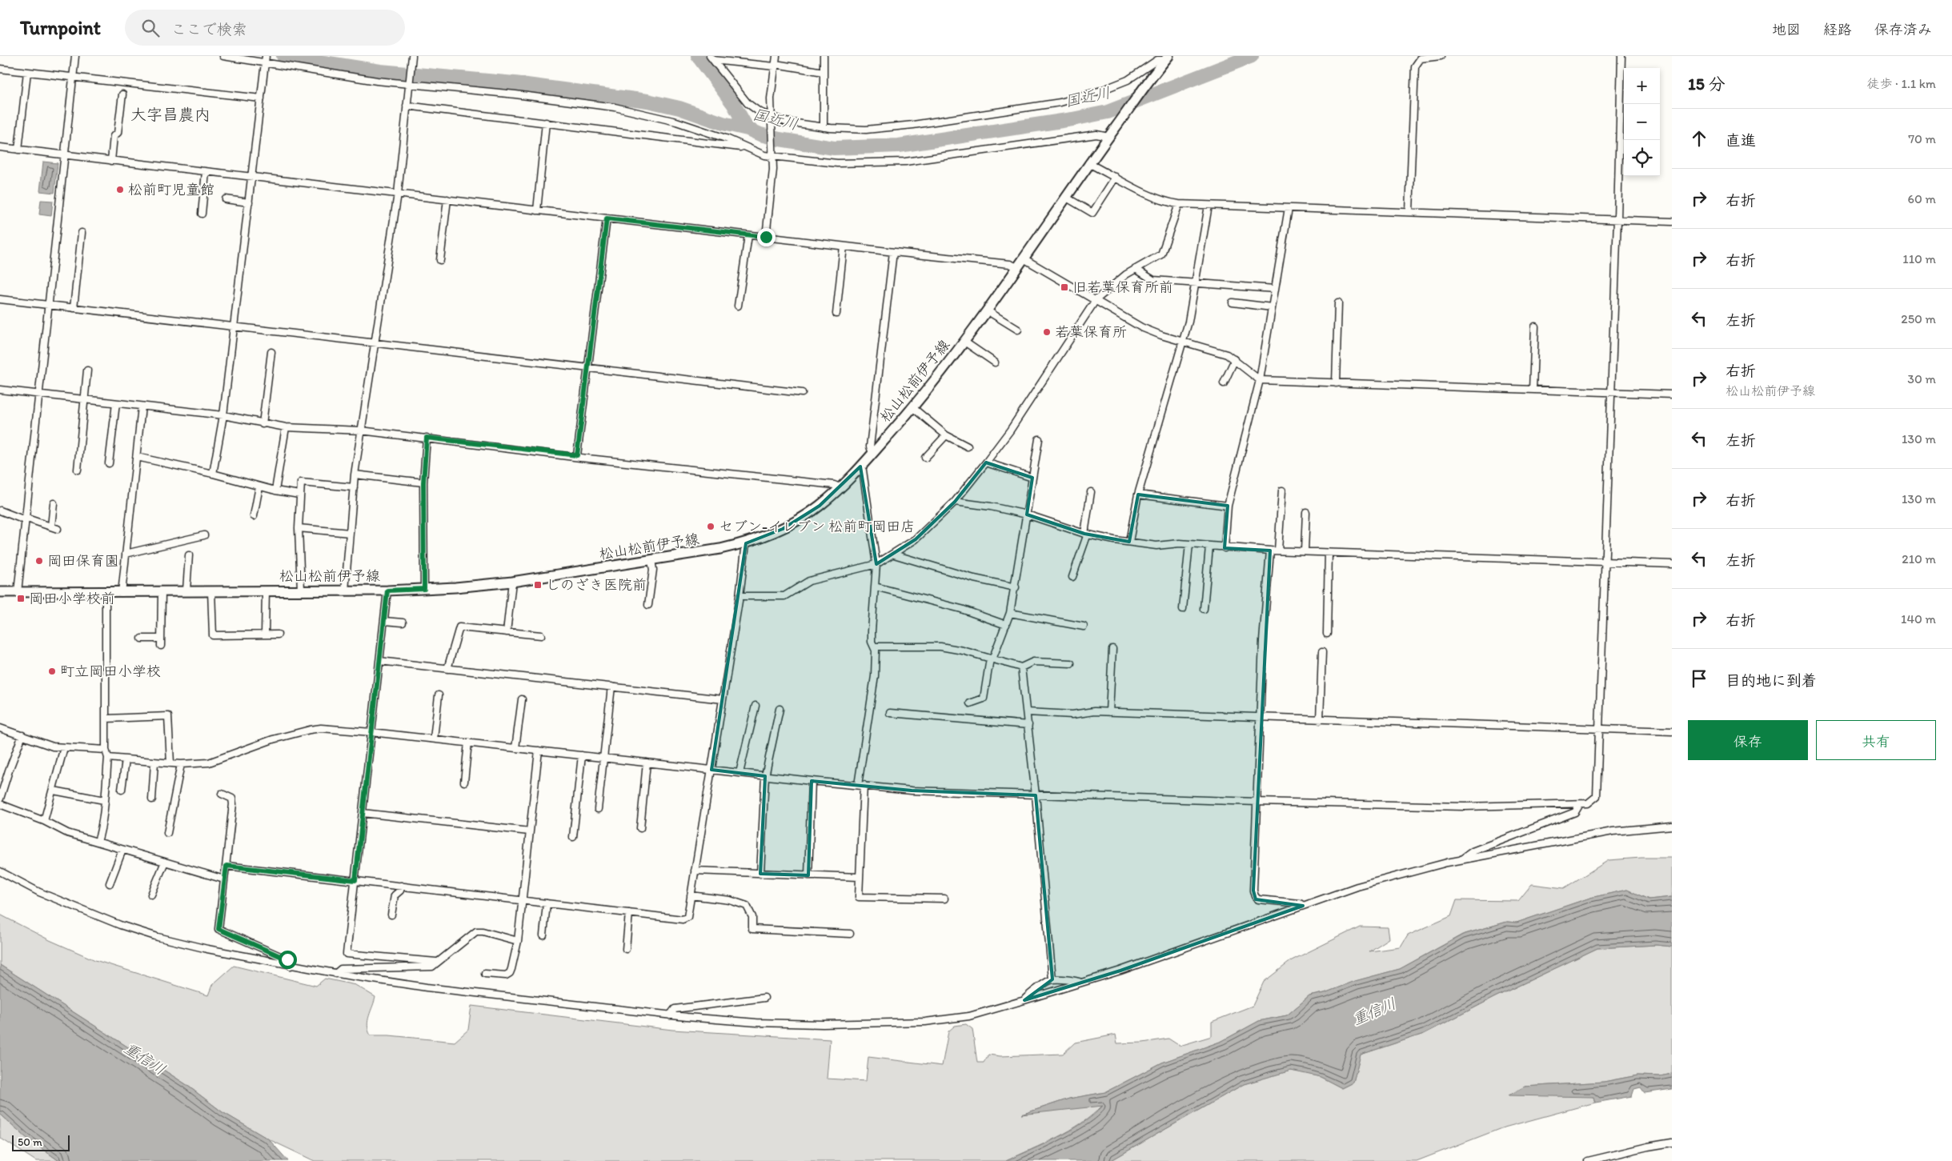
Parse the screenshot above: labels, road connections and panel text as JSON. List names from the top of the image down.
{
  "streets": {
    "main road": ["松山松前伊予線"]
  },
  "districts": ["大字昌農内"],
  "water": ["国近川", "重信川"],
  "places": {
    "other": [
      "松前町児童館",
      "若葉保育所",
      "セブン-イレブン 松前町岡田店",
      "岡田保育園",
      "町立岡田小学校"
    ],
    "transit": ["旧若葉保育所前", "しのざき医院前", "岡田小学校前"]
  },
  "scale_bar": "50 m",
  "page": {
    "header": "Turnpoint",
    "search": "ここで検索",
    "nav": ["地図", "経路", "保存済み"],
    "heading": ["15 分", "徒歩 · 1.1 km"],
    "map_buttons": ["+", "−"],
    "list": [
      ["直進", "70 m"],
      ["右折", "60 m"],
      ["右折", "110 m"],
      ["左折", "250 m"],
      ["右折", "松山松前伊予線", "30 m"],
      ["左折", "130 m"],
      ["右折", "130 m"],
      ["左折", "210 m"],
      ["右折", "140 m"],
      "目的地に到着"
    ],
    "buttons": ["保存", "共有"],
    "scale": "50 m"
  }
}
